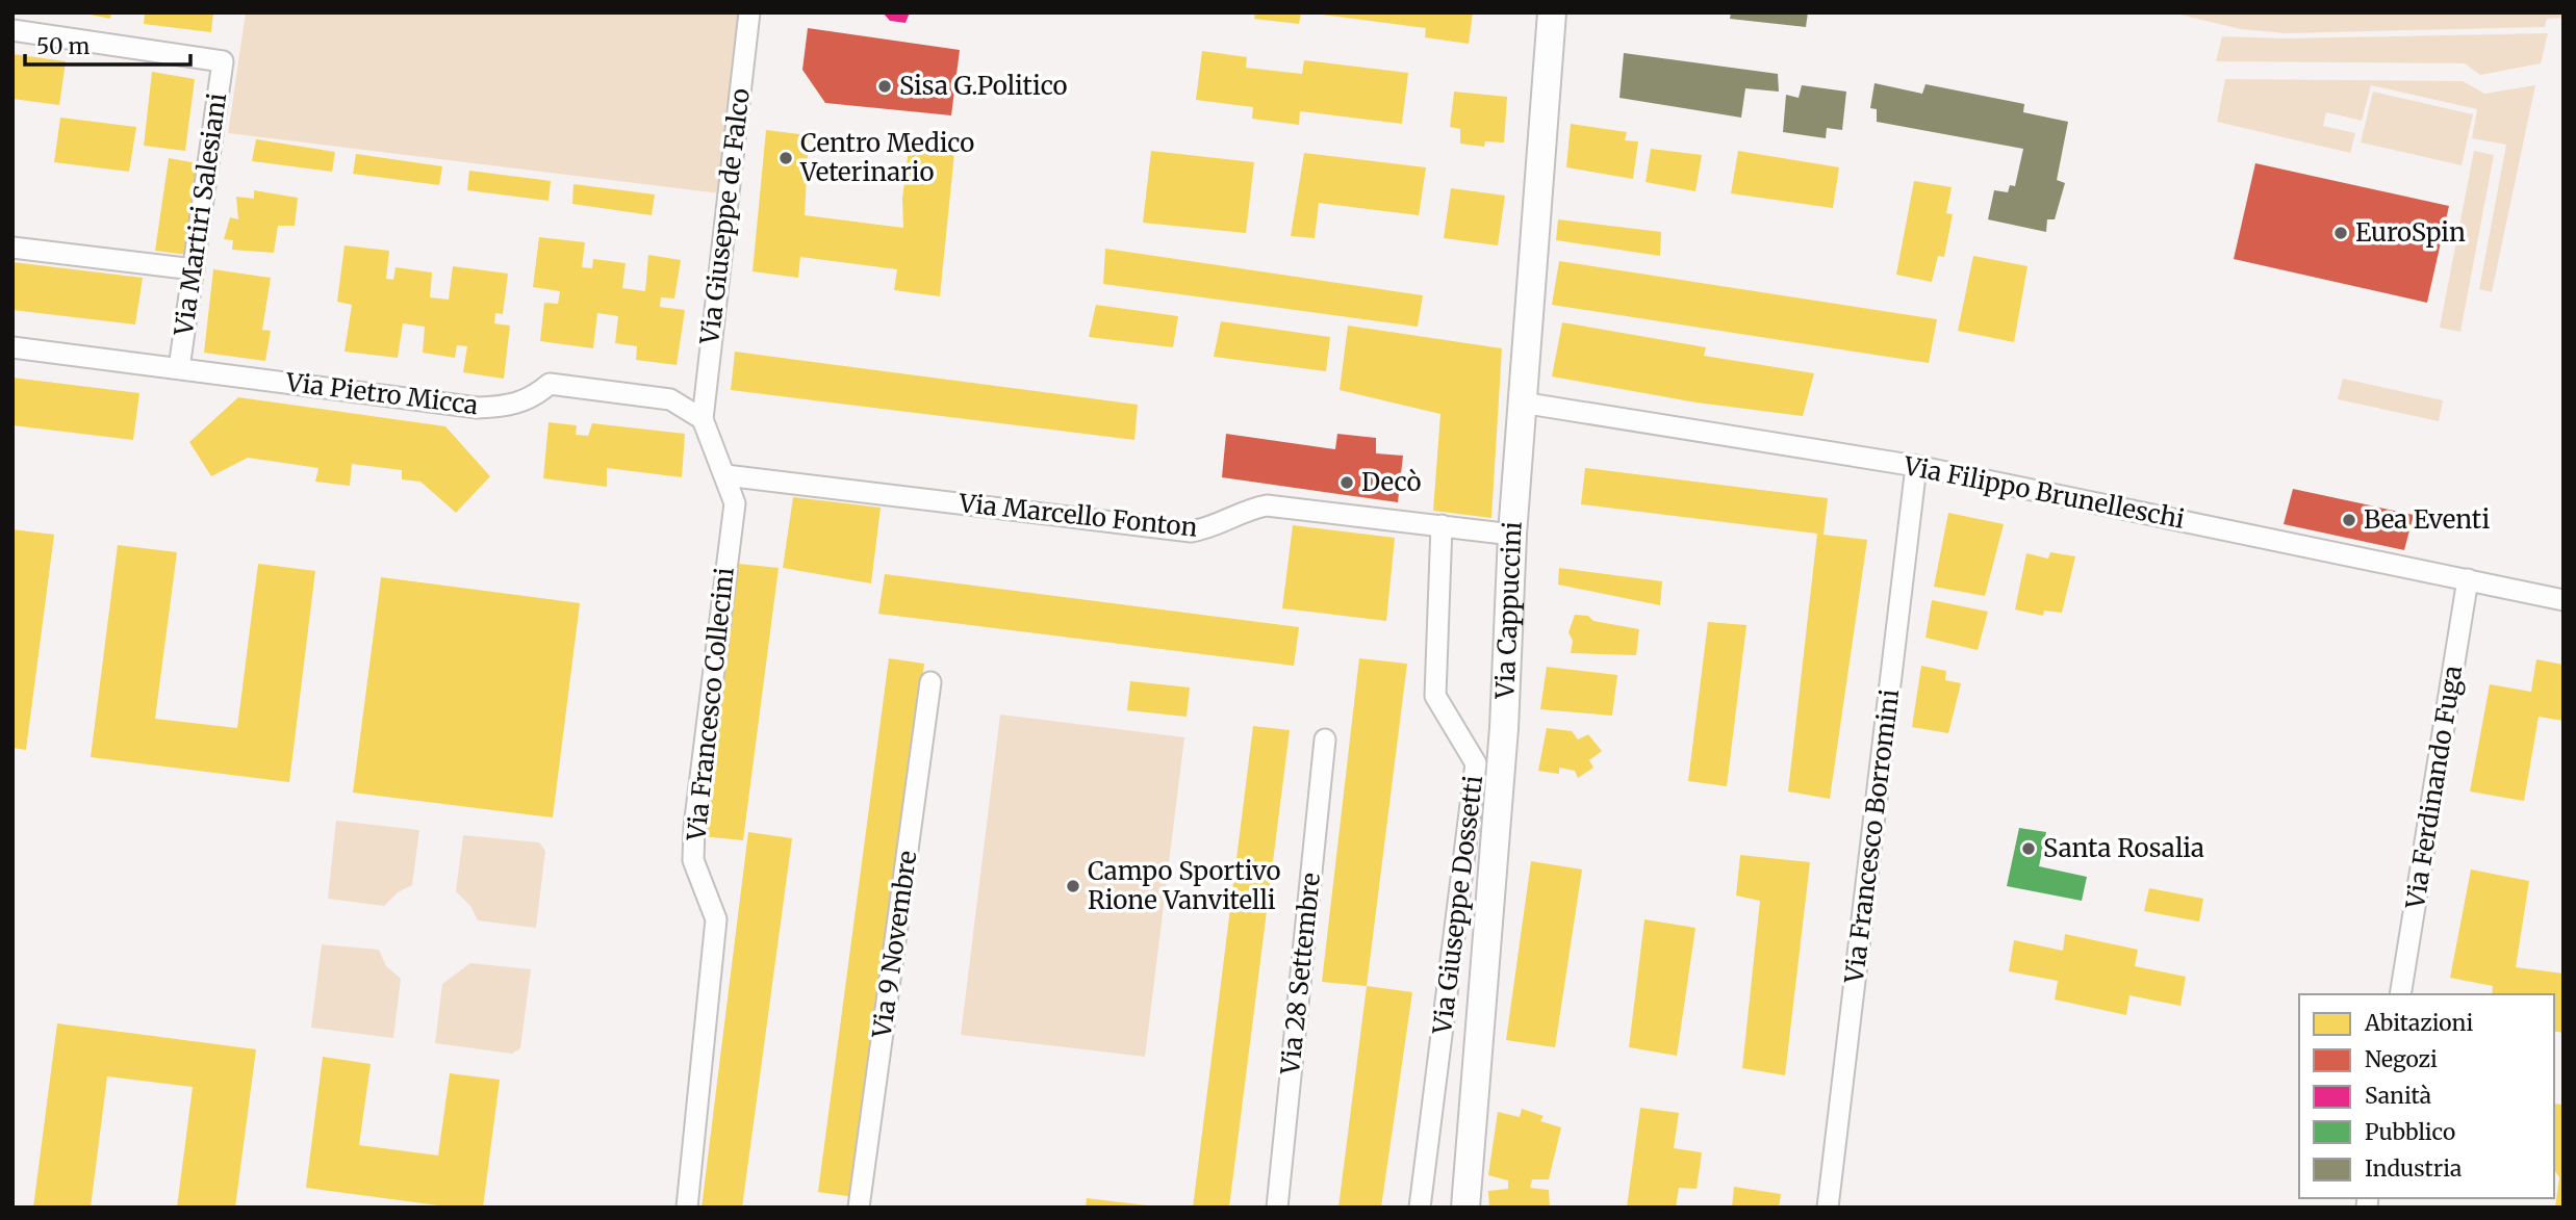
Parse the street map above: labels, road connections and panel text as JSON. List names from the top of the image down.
{
  "streets": {
    "street": [
      "Via Martiri Salesiani",
      "Via Giuseppe de Falco",
      "Via Pietro Micca",
      "Via Filippo Brunelleschi",
      "Via Marcello Fonton",
      "Via Cappuccini",
      "Via Francesco Collecini",
      "Via Ferdinando Fuga",
      "Via Francesco Borromini",
      "Via Giuseppe Dossetti",
      "Via 9 Novembre",
      "Via 28 Settembre"
    ]
  },
  "crossings": [
    ["Via Martiri Salesiani", "Via Pietro Micca"],
    ["Via Giuseppe de Falco", "Via Pietro Micca"],
    ["Via Giuseppe de Falco", "Via Francesco Collecini"],
    ["Via Pietro Micca", "Via Francesco Collecini"],
    ["Via Filippo Brunelleschi", "Via Cappuccini"],
    ["Via Filippo Brunelleschi", "Via Ferdinando Fuga"],
    ["Via Filippo Brunelleschi", "Via Francesco Borromini"],
    ["Via Marcello Fonton", "Via Cappuccini"],
    ["Via Marcello Fonton", "Via Francesco Collecini"],
    ["Via Marcello Fonton", "Via Giuseppe Dossetti"]
  ],
  "places": [
    "Sisa G.Politico",
    "Centro Medico Veterinario",
    "EuroSpin",
    "Decò",
    "Bea Eventi",
    "Santa Rosalia",
    "Campo Sportivo Rione Vanvitelli"
  ],
  "legend": [
    "Abitazioni",
    "Negozi",
    "Sanità",
    "Pubblico",
    "Industria"
  ],
  "scale_bar": "50 m"
}
